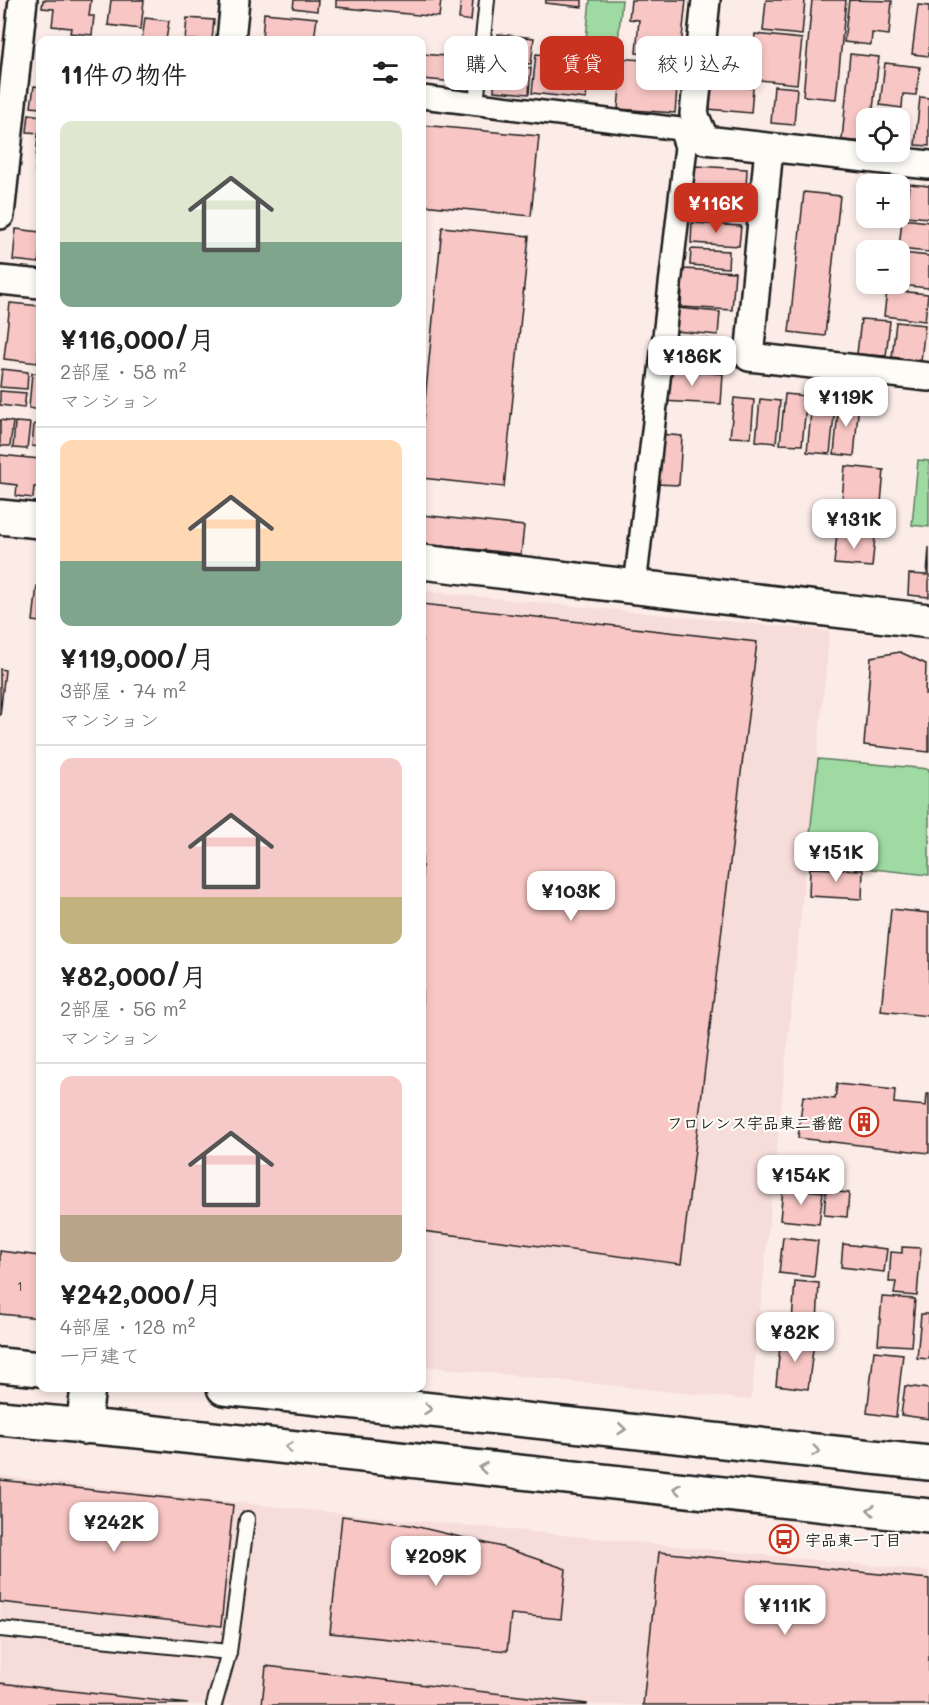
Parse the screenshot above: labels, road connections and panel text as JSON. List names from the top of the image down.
{
  "places": {
    "building": ["フロレンス宇品東二番館"],
    "bus stop": ["宇品東一丁目"]
  },
  "house_numbers": ["1"],
  "page": {
    "chip": ["購入", "賃貸", "絞り込み"],
    "heading": "11件の物件",
    "map_buttons": ["+", "−"],
    "list": [
      {
        "name": "¥116,000/月",
        "note": "2部屋 · 58 m² · マンション"
      },
      {
        "name": "¥119,000/月",
        "note": "3部屋 · 74 m² · マンション"
      },
      {
        "name": "¥82,000/月",
        "note": "2部屋 · 56 m² · マンション"
      },
      {
        "name": "¥242,000/月",
        "note": "4部屋 · 128 m² · 一戸建て"
      }
    ],
    "price": [
      "¥116K",
      "¥186K",
      "¥119K",
      "¥131K",
      "¥151K",
      "¥103K",
      "¥154K",
      "¥82K",
      "¥242K",
      "¥209K",
      "¥111K"
    ]
  }
}
